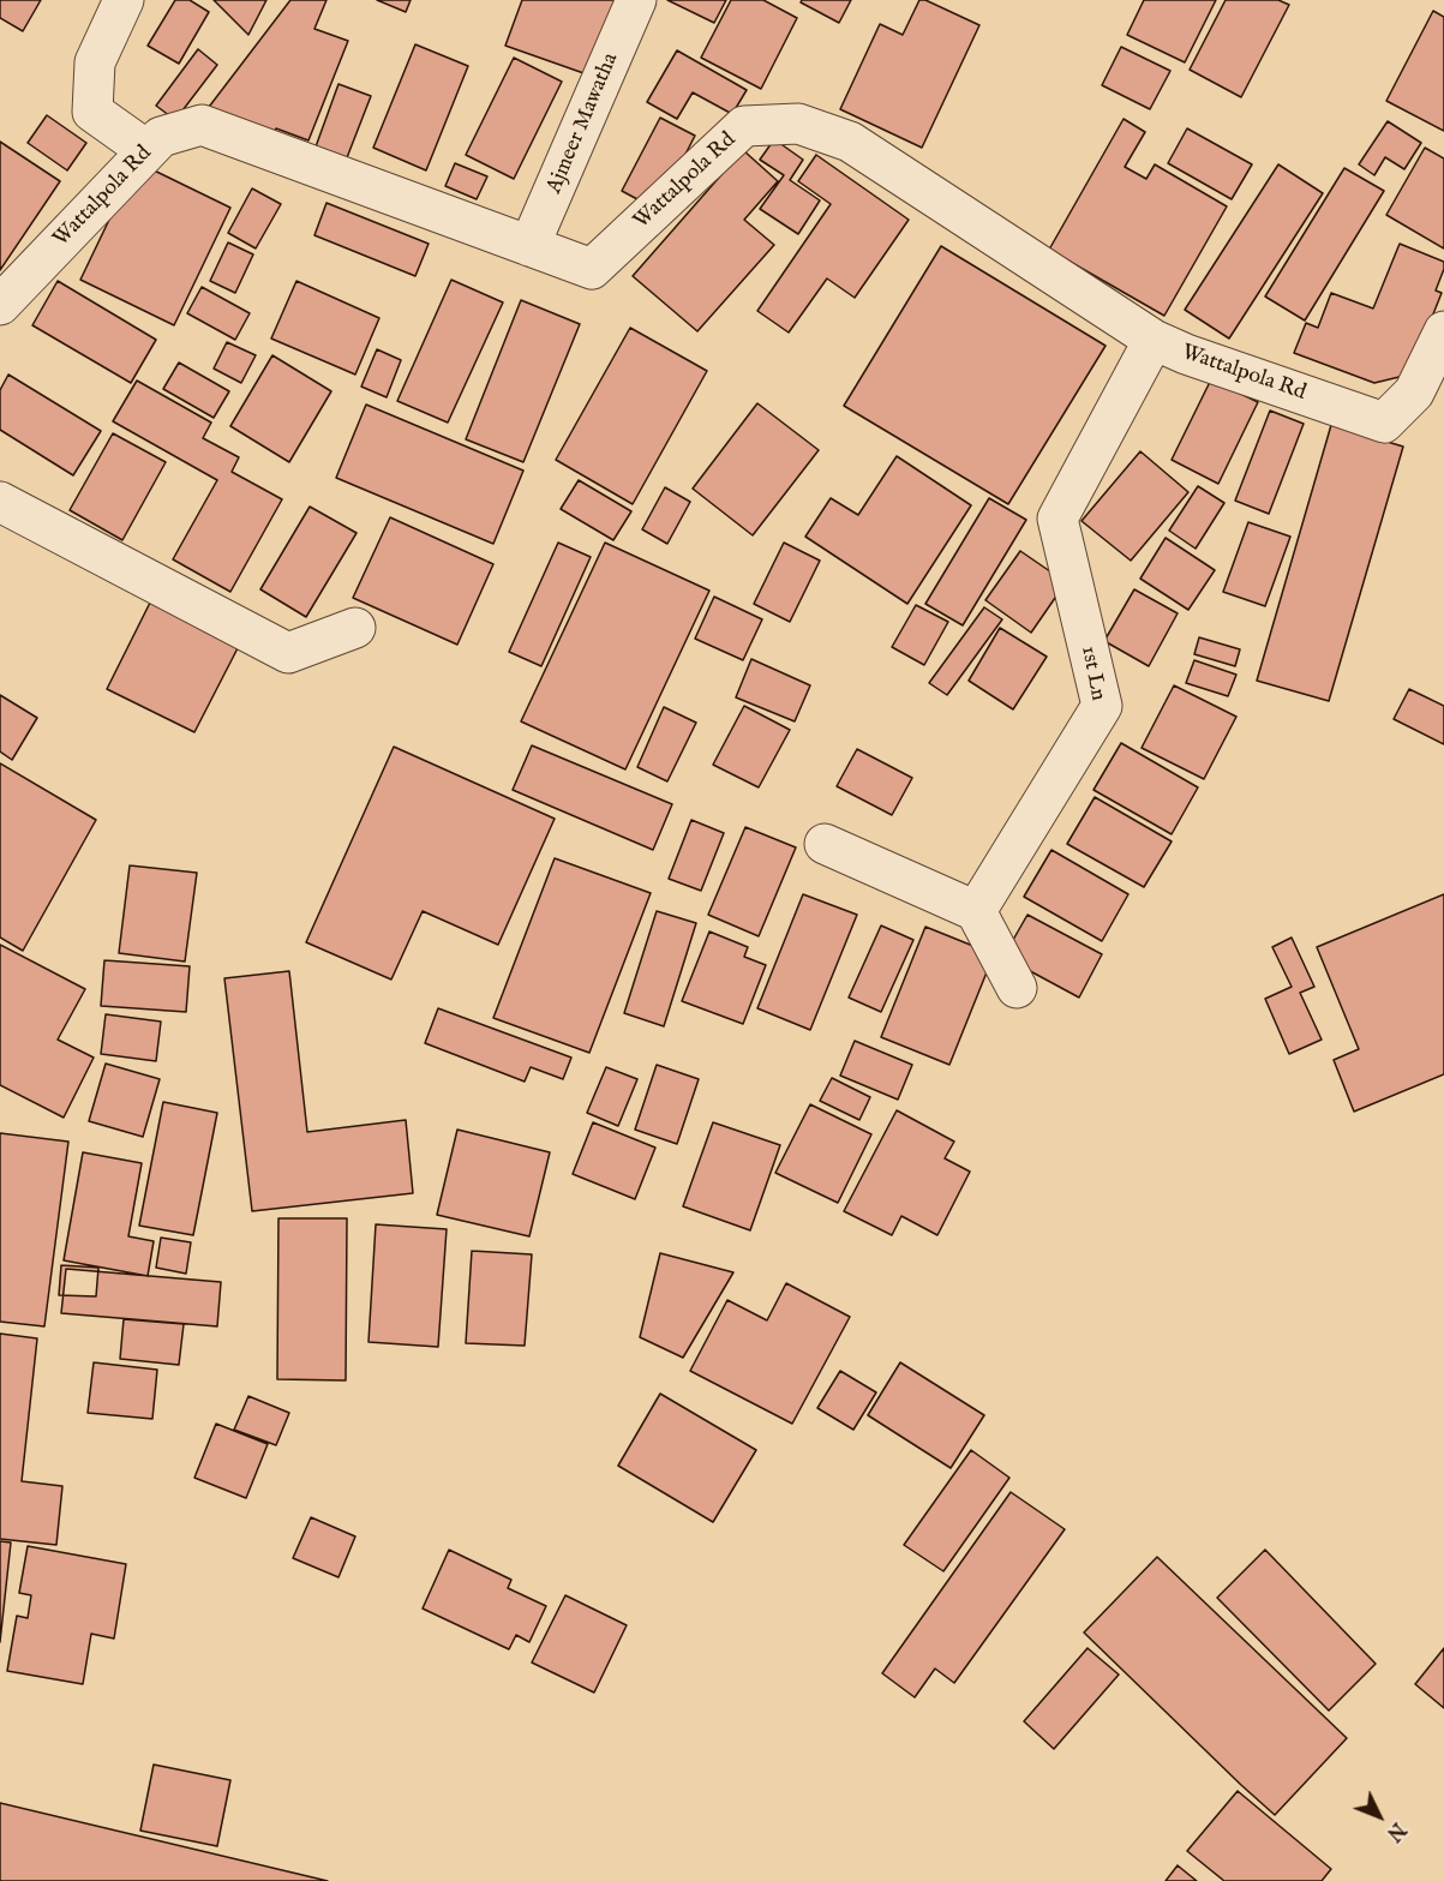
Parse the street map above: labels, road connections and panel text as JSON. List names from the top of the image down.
{
  "streets": {
    "street": ["Ajmeer Mawatha", "Wattalpola Rd", "1st Ln"]
  },
  "crossings": [
    ["Ajmeer Mawatha", "Wattalpola Rd"],
    ["Wattalpola Rd", "1st Ln"]
  ],
  "north": "bottom right"
}
